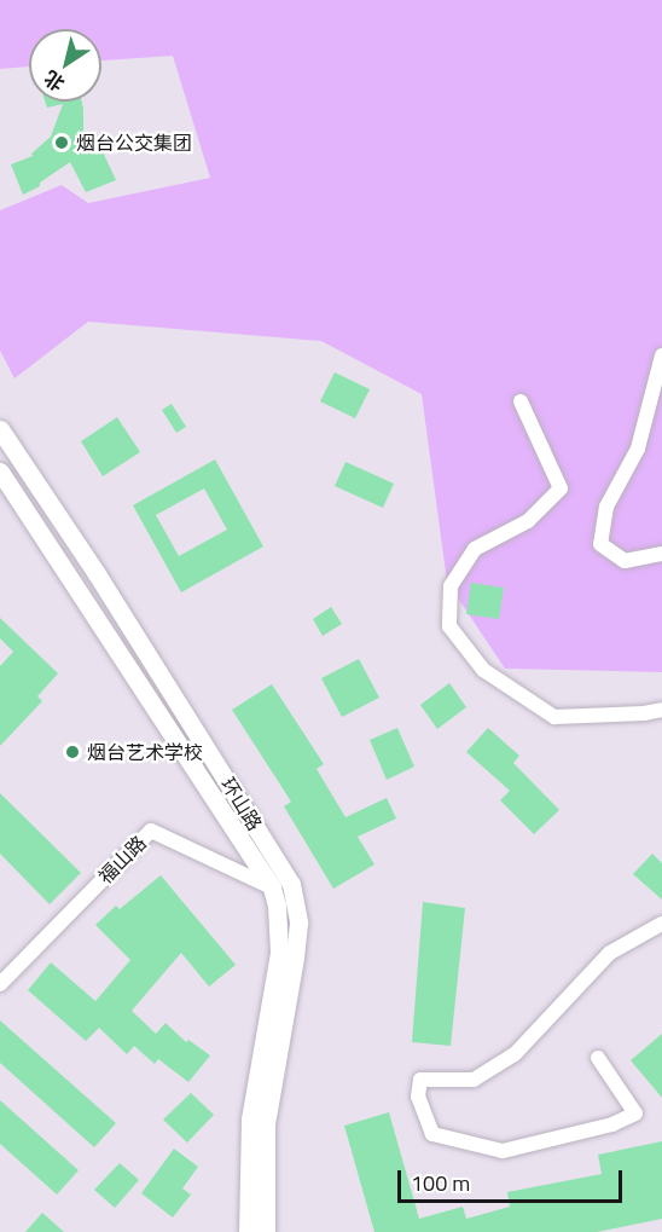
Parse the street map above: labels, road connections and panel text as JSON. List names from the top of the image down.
{
  "streets": {
    "main road": ["环山路"],
    "street": ["福山路"]
  },
  "crossings": [
    ["环山路", "福山路"]
  ],
  "places": ["烟台公交集团", "烟台艺术学校"],
  "scale_bar": "100 m",
  "north": "bottom left"
}
